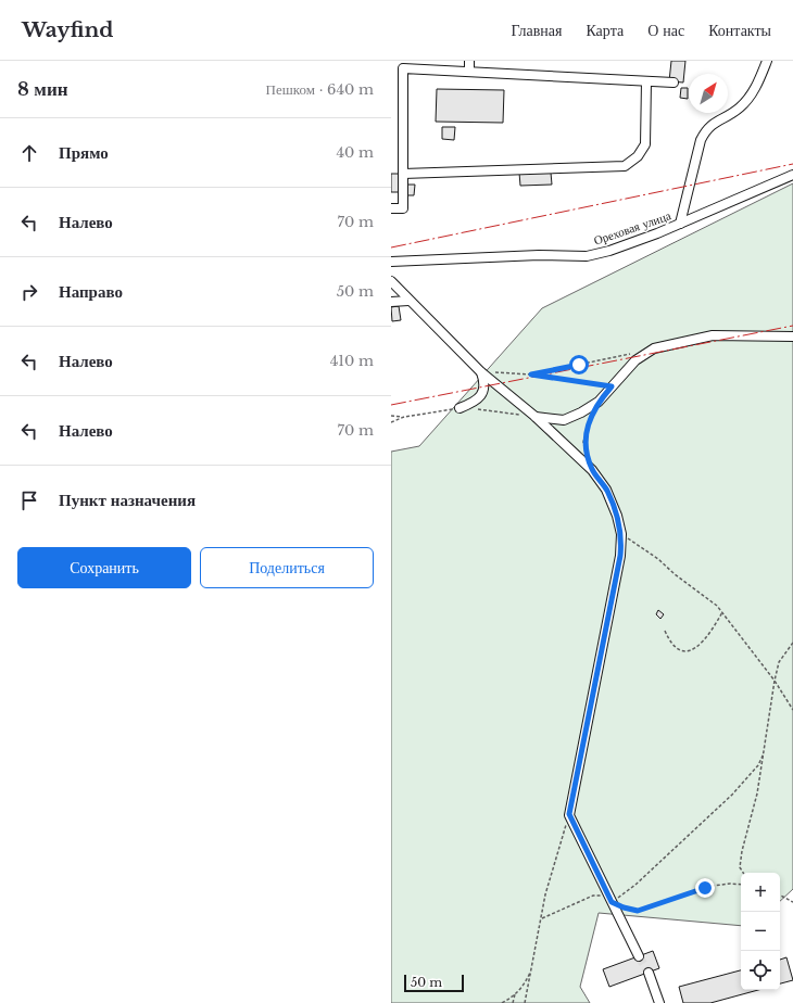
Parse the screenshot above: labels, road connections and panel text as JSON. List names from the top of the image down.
{
  "streets": {
    "street": ["Ореховая улица"]
  },
  "scale_bar": "50 m",
  "north": "top right",
  "page": {
    "header": "Wayfind",
    "nav": [
      "Главная",
      "Карта",
      "О нас",
      "Контакты"
    ],
    "heading": ["8 мин", "Пешком · 640 m"],
    "list": [
      ["Прямо", "40 m"],
      ["Налево", "70 m"],
      ["Направо", "50 m"],
      ["Налево", "410 m"],
      ["Налево", "70 m"],
      "Пункт назначения"
    ],
    "buttons": ["Сохранить", "Поделиться"],
    "map_buttons": ["+", "−"],
    "scale": "50 m"
  }
}
